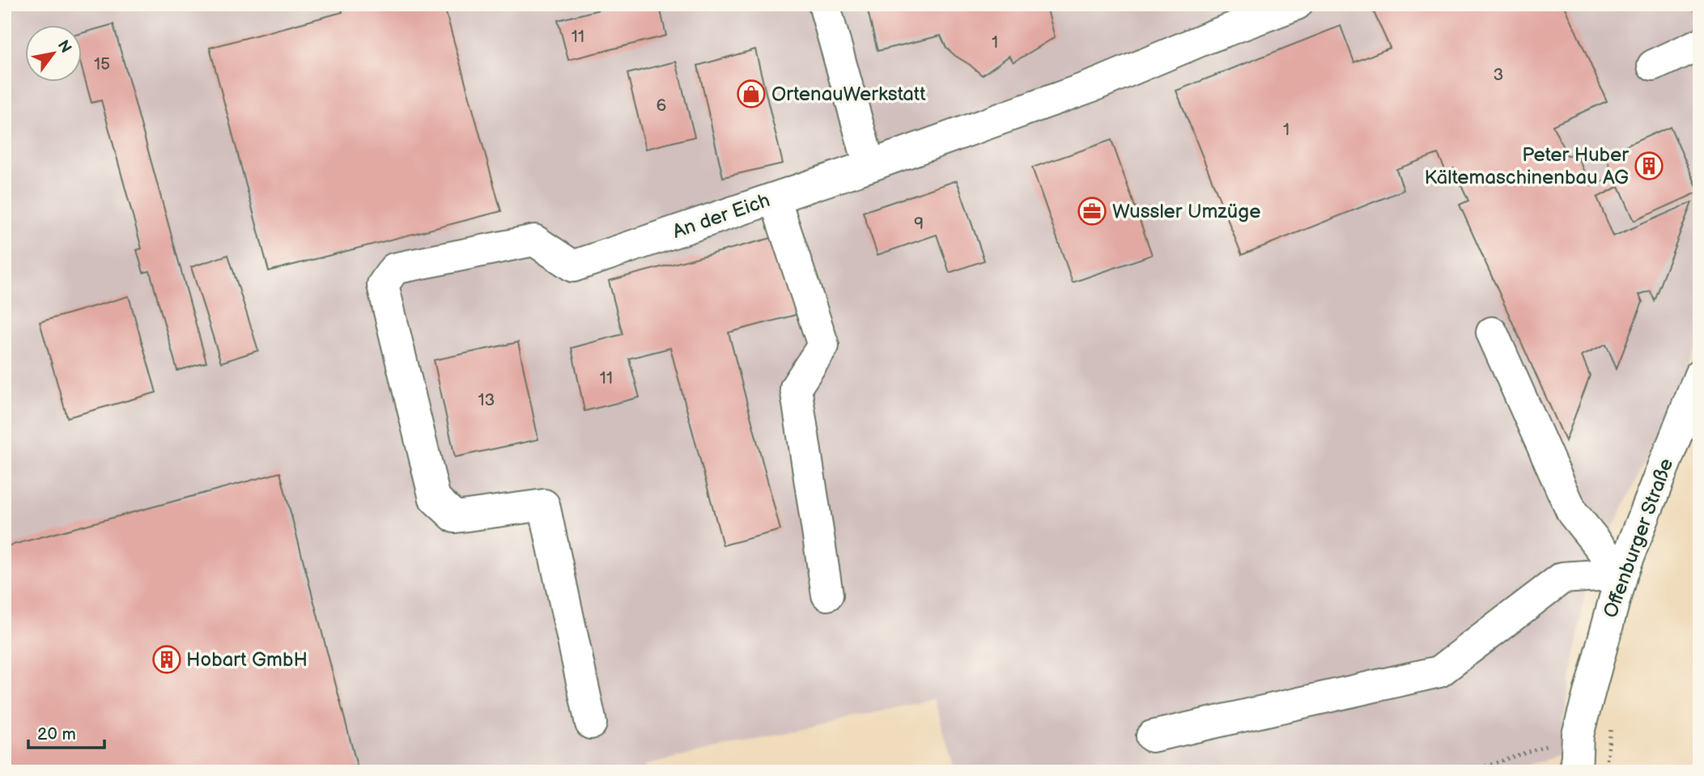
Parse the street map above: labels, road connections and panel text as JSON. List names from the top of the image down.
{
  "streets": {
    "street": ["An der Eich", "Offenburger Straße"]
  },
  "places": {
    "shop": ["OrtenauWerkstatt"],
    "building": ["Peter Huber Kältemaschinenbau AG", "Hobart GmbH"],
    "office": ["Wussler Umzüge"]
  },
  "house_numbers": [
    "11",
    "1",
    "15",
    "3",
    "6",
    "1",
    "9",
    "11",
    "13"
  ],
  "scale_bar": "20 m",
  "north": "top right"
}
